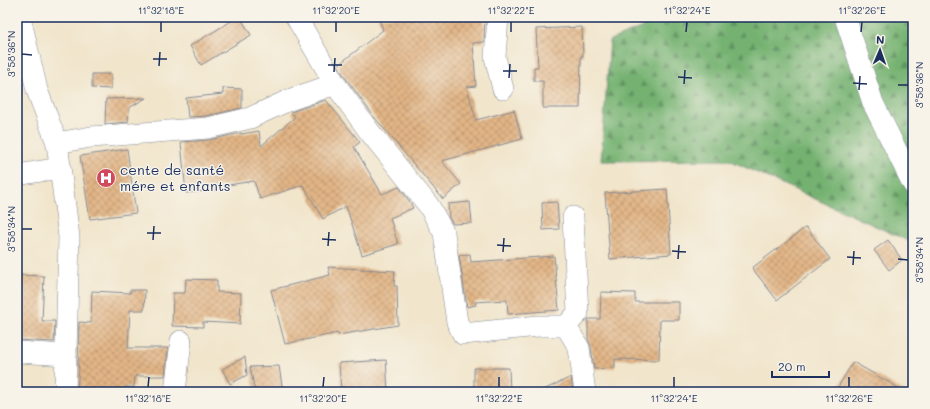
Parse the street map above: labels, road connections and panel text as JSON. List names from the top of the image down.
{
  "places": {
    "hospital": ["cente de santé mére et enfants"]
  },
  "scale_bar": "20 m",
  "north": "top",
  "coordinates": [
    "11°32'18\"E",
    "11°32'20\"E",
    "11°32'22\"E",
    "11°32'24\"E",
    "11°32'26\"E",
    "3°58'36\"N",
    "3°58'34\"N"
  ]
}
